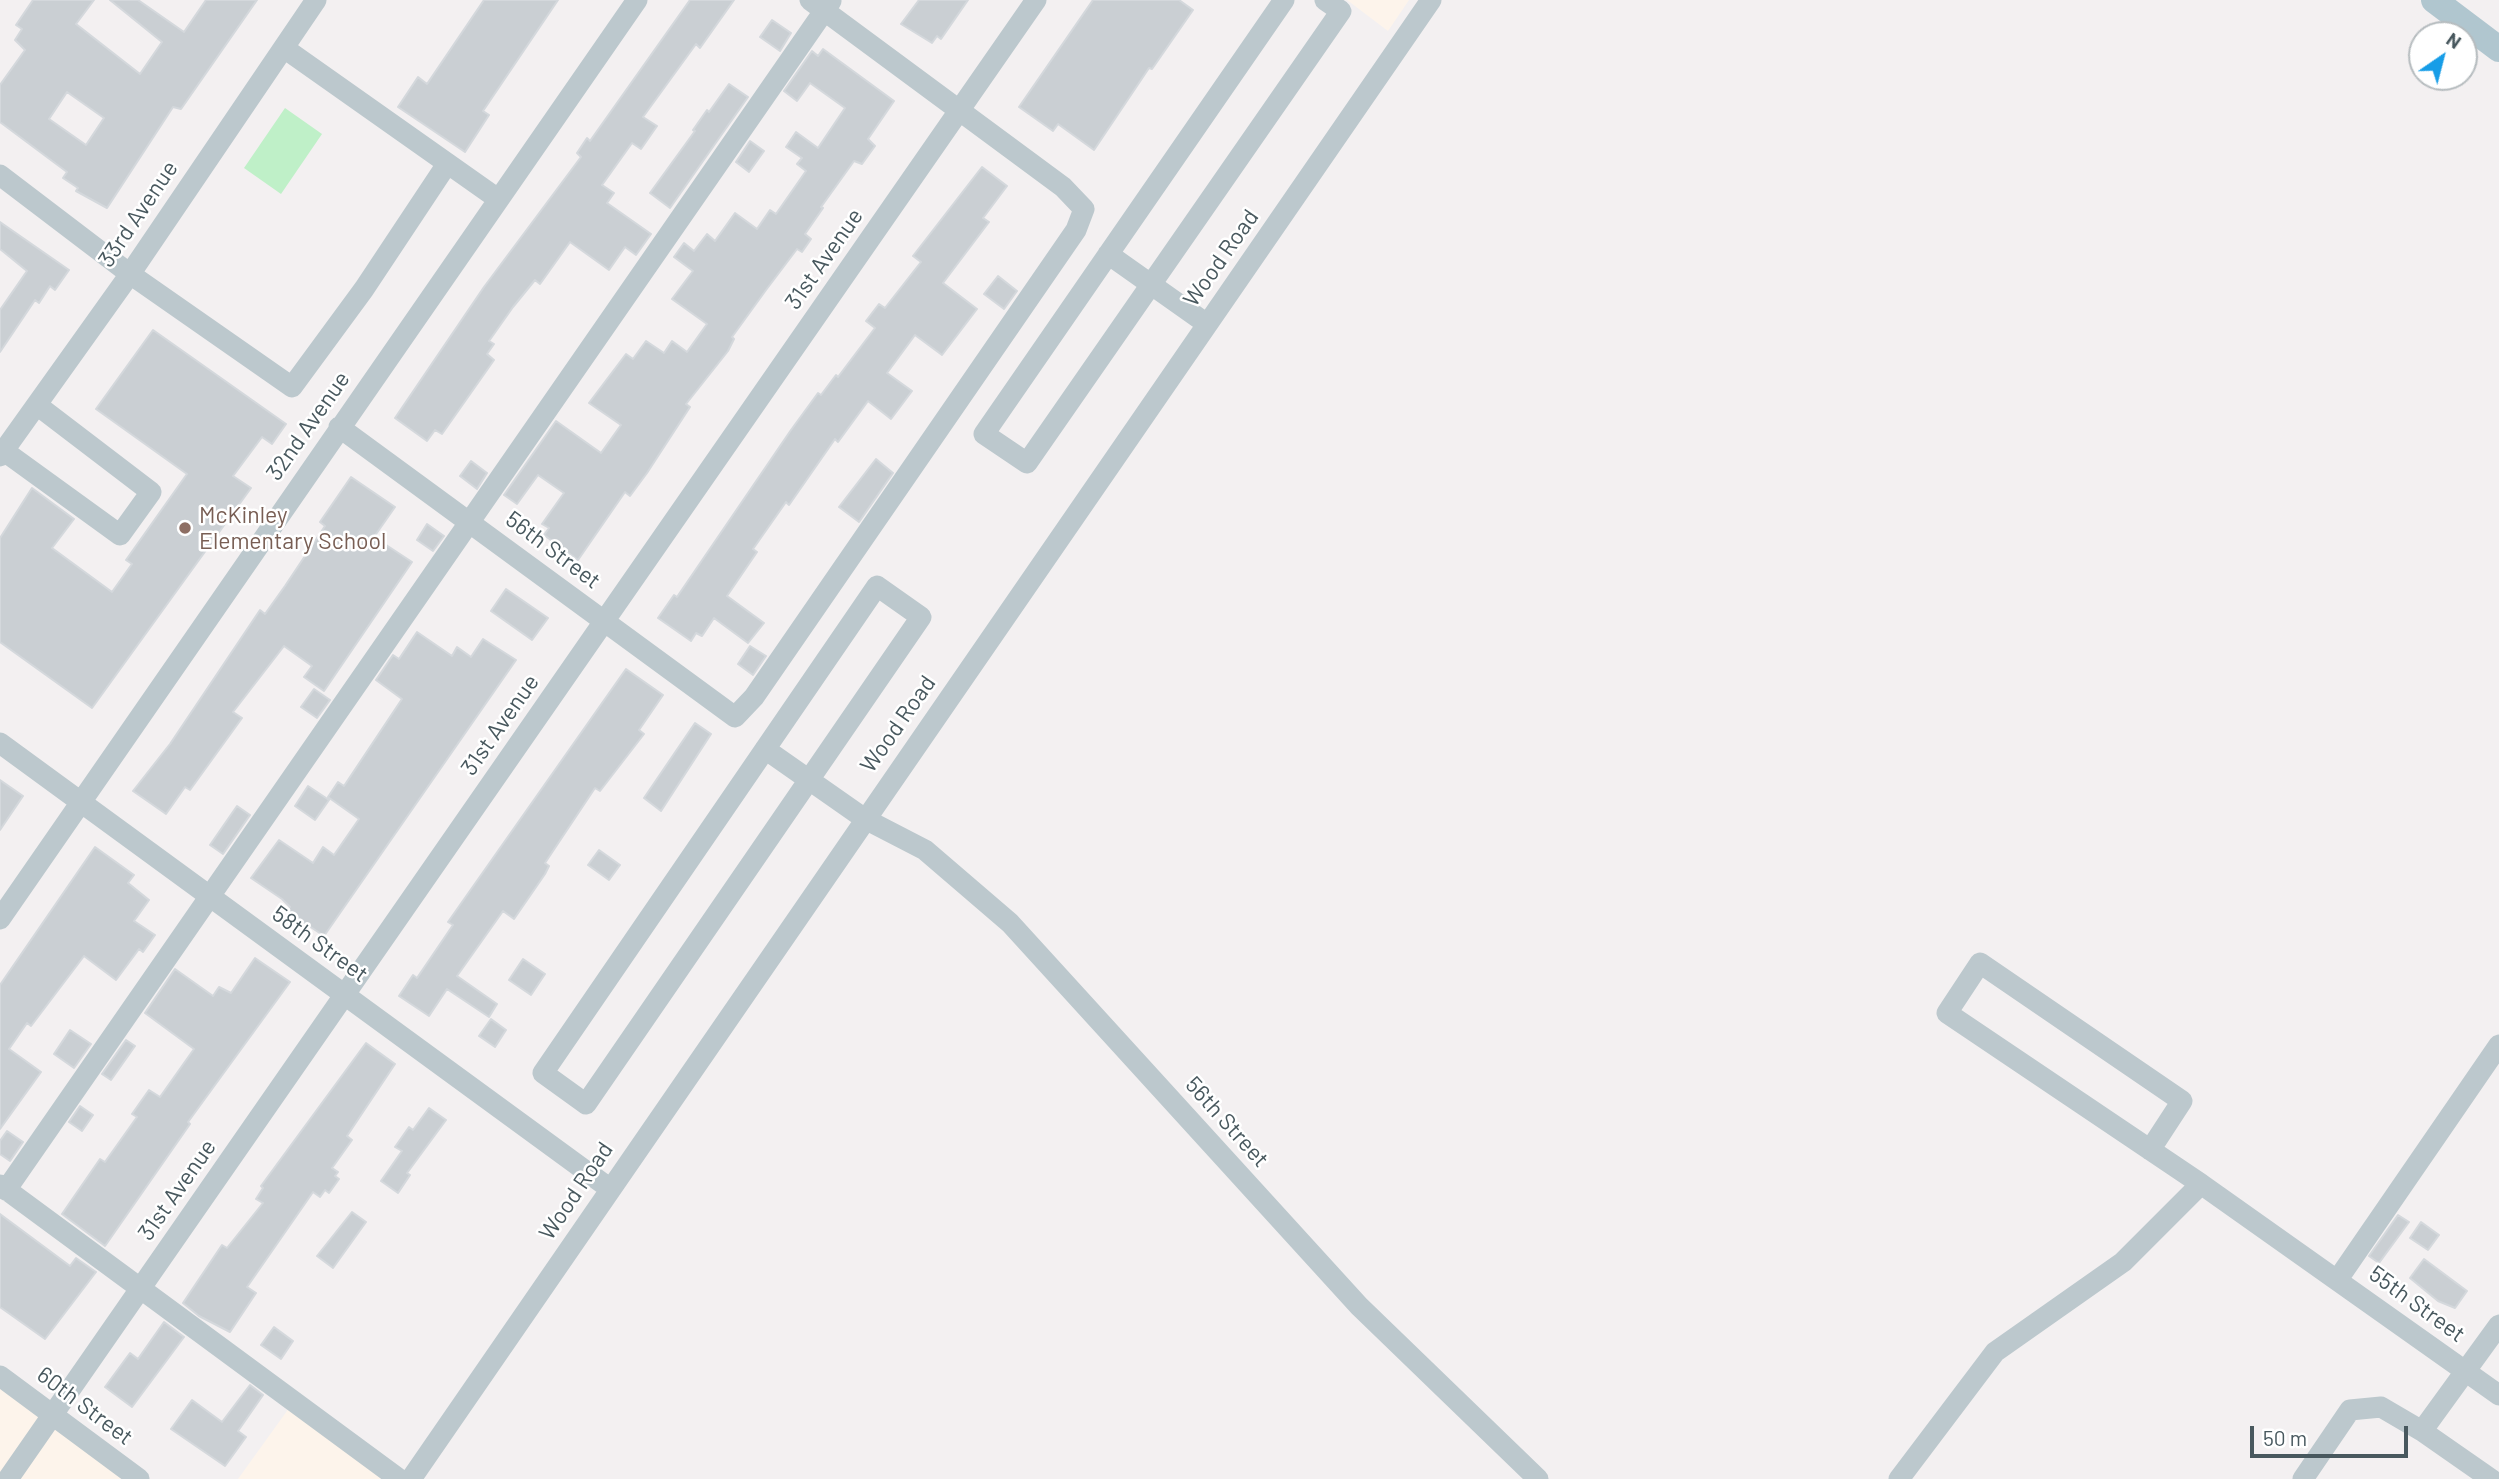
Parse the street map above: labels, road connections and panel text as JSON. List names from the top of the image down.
{
  "streets": {
    "street": [
      "33rd Avenue",
      "Wood Road",
      "31st Avenue",
      "32nd Avenue",
      "56th Street",
      "58th Street",
      "55th Street",
      "60th Street"
    ]
  },
  "crossings": [
    ["Wood Road", "56th Street"],
    ["Wood Road", "58th Street"],
    ["31st Avenue", "56th Street"],
    ["31st Avenue", "58th Street"],
    ["31st Avenue", "60th Street"],
    ["32nd Avenue", "56th Street"],
    ["32nd Avenue", "58th Street"]
  ],
  "places": ["McKinley Elementary School"],
  "scale_bar": "50 m",
  "north": "top right"
}
